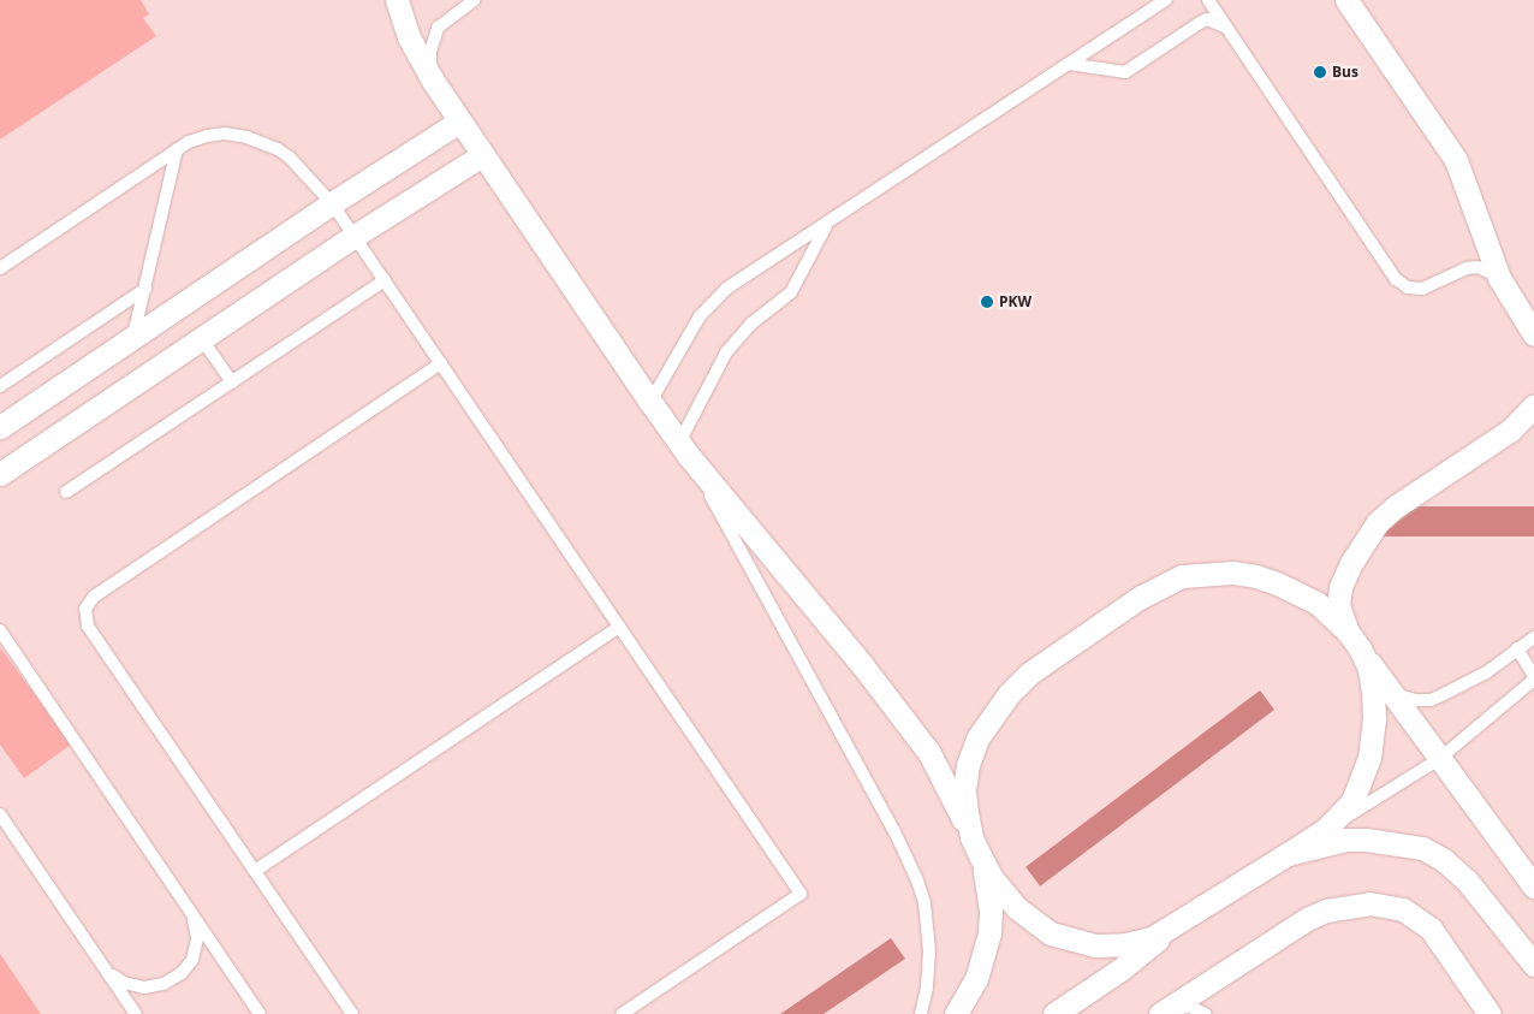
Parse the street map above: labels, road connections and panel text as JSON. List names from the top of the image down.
{
  "places": ["Bus", "PKW"]
}
